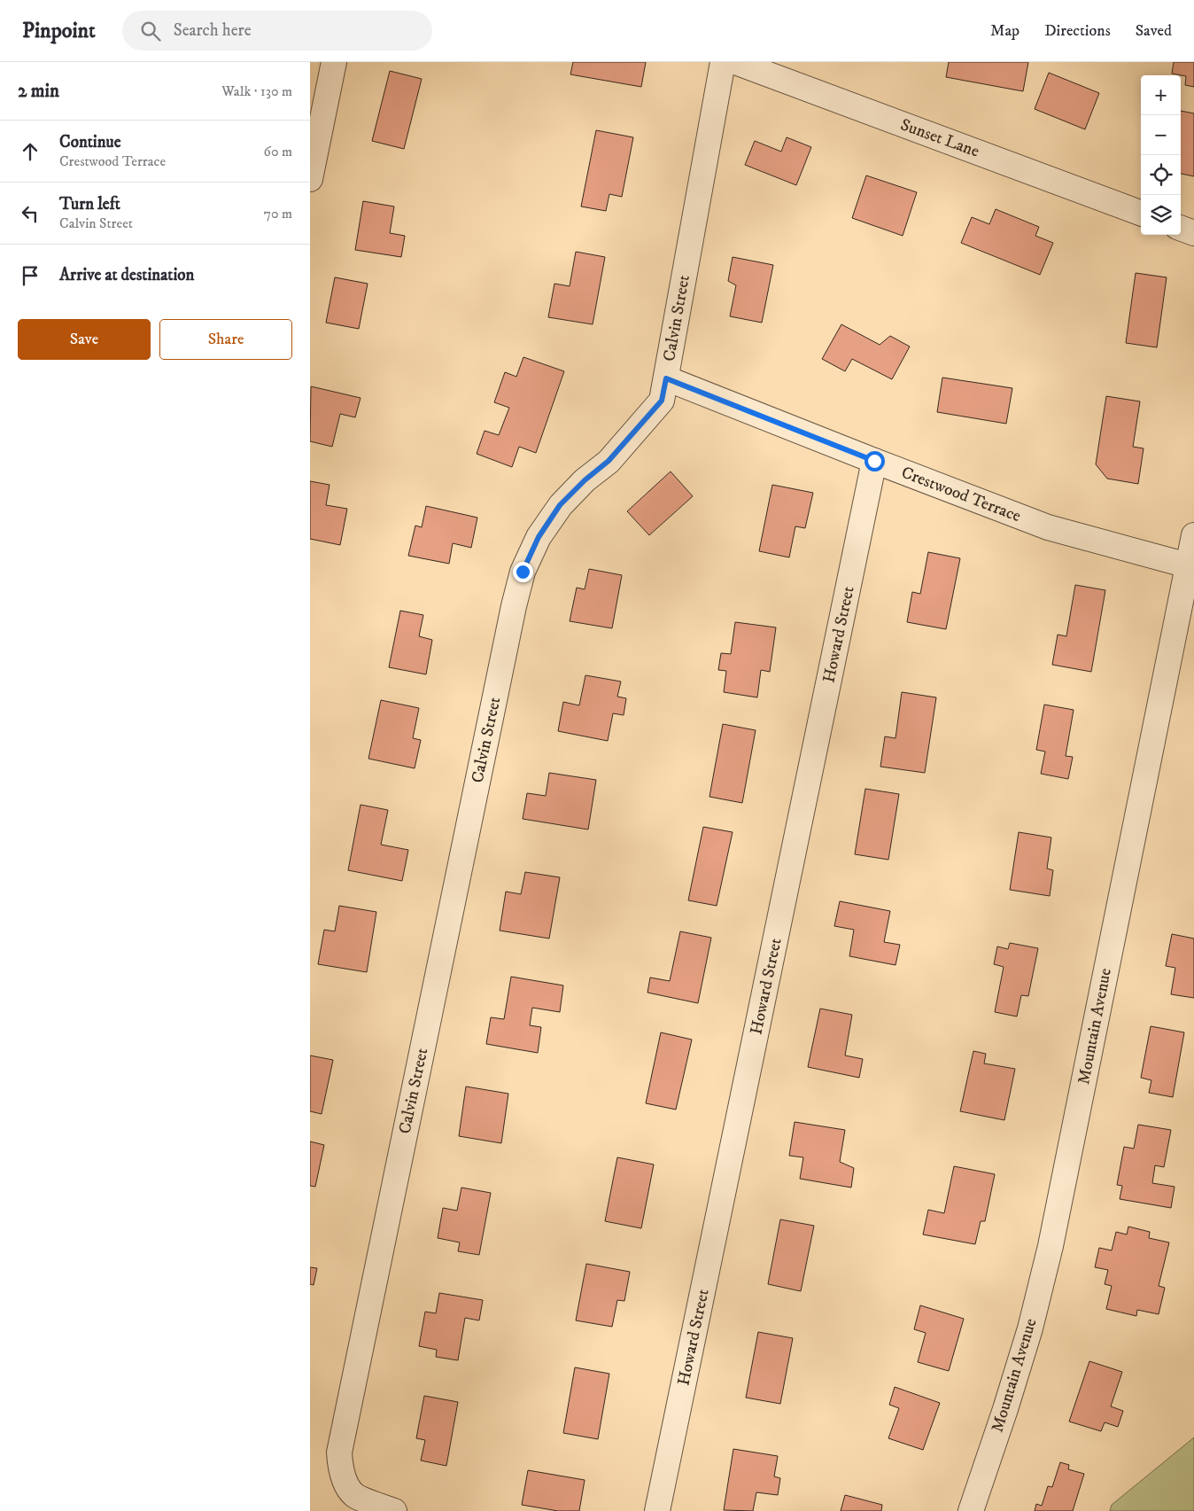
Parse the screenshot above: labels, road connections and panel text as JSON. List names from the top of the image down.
{
  "streets": {
    "street": [
      "Sunset Lane",
      "Calvin Street",
      "Crestwood Terrace",
      "Howard Street",
      "Mountain Avenue"
    ]
  },
  "crossings": [
    ["Calvin Street", "Crestwood Terrace"],
    ["Crestwood Terrace", "Howard Street"],
    ["Crestwood Terrace", "Mountain Avenue"]
  ],
  "page": {
    "header": "Pinpoint",
    "search": "Search here",
    "nav": ["Map", "Directions", "Saved"],
    "heading": ["2 min", "Walk · 130 m"],
    "map_buttons": ["+", "−"],
    "list": [
      ["Continue", "Crestwood Terrace", "60 m"],
      ["Turn left", "Calvin Street", "70 m"],
      "Arrive at destination"
    ],
    "buttons": ["Save", "Share"]
  }
}
